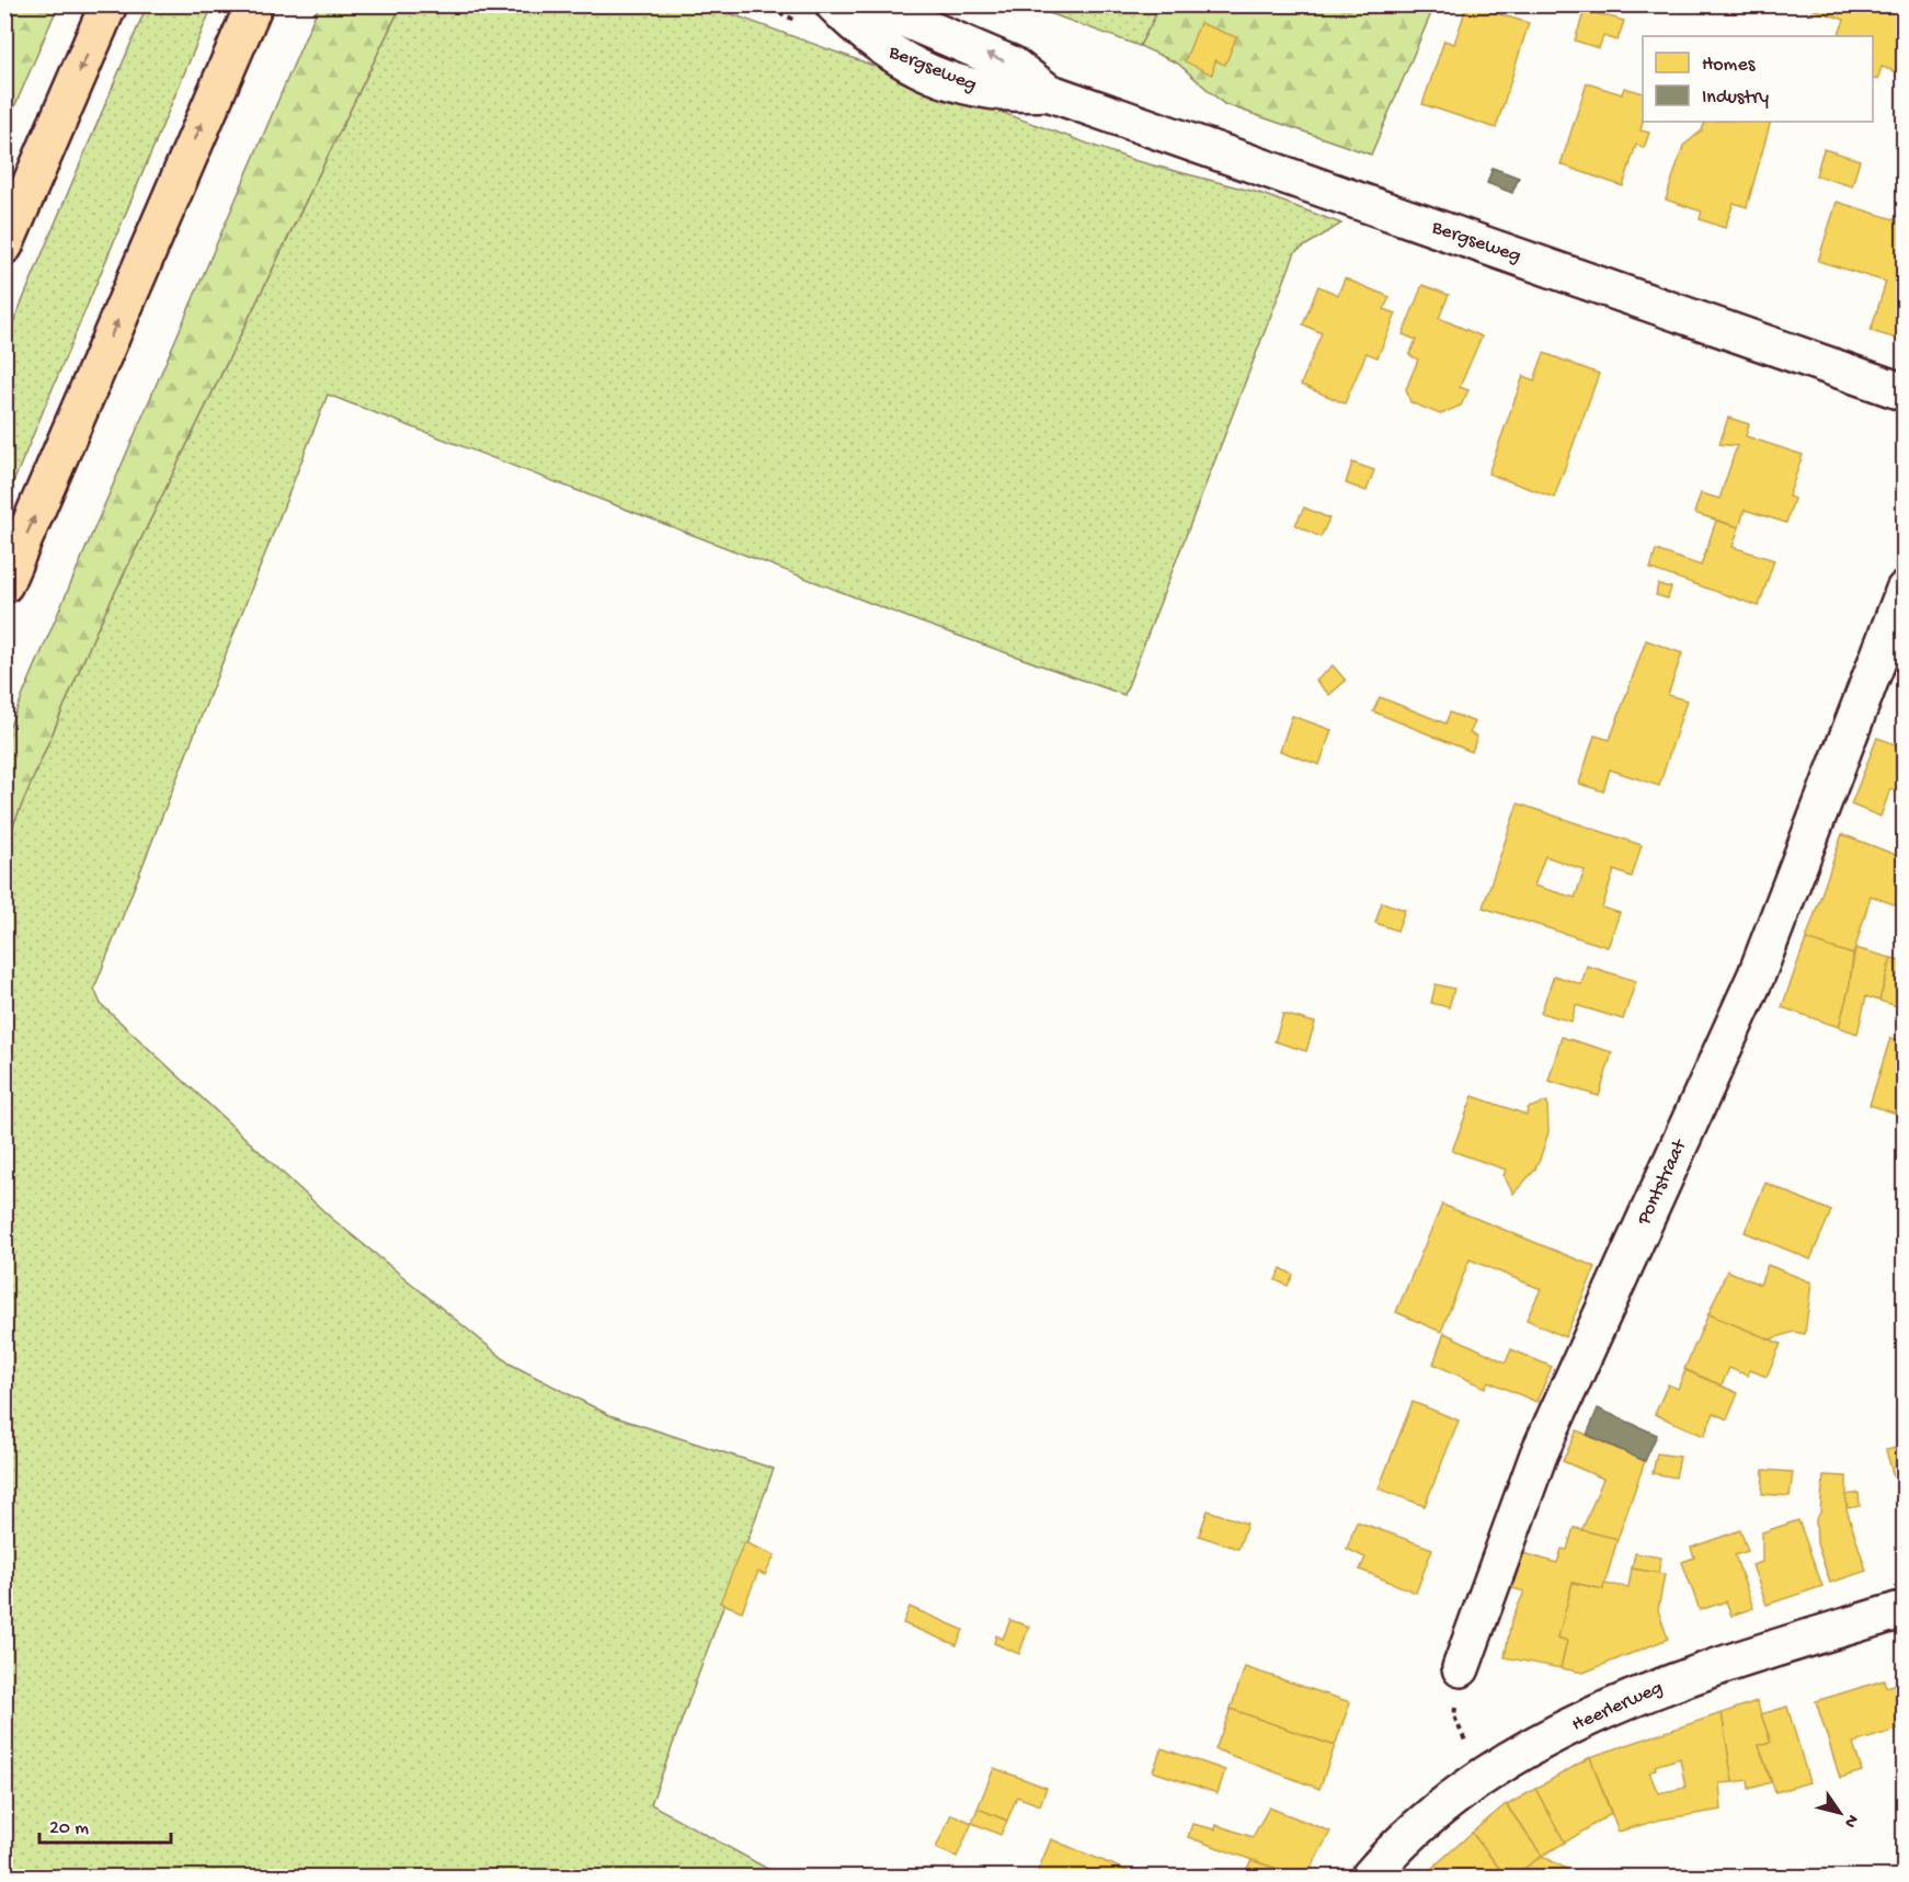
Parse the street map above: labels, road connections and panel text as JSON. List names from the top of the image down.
{
  "streets": {
    "street": ["Bergseweg", "Pontstraat", "Heerlerweg"]
  },
  "legend": ["Homes", "Industry"],
  "scale_bar": "20 m",
  "north": "bottom right"
}
